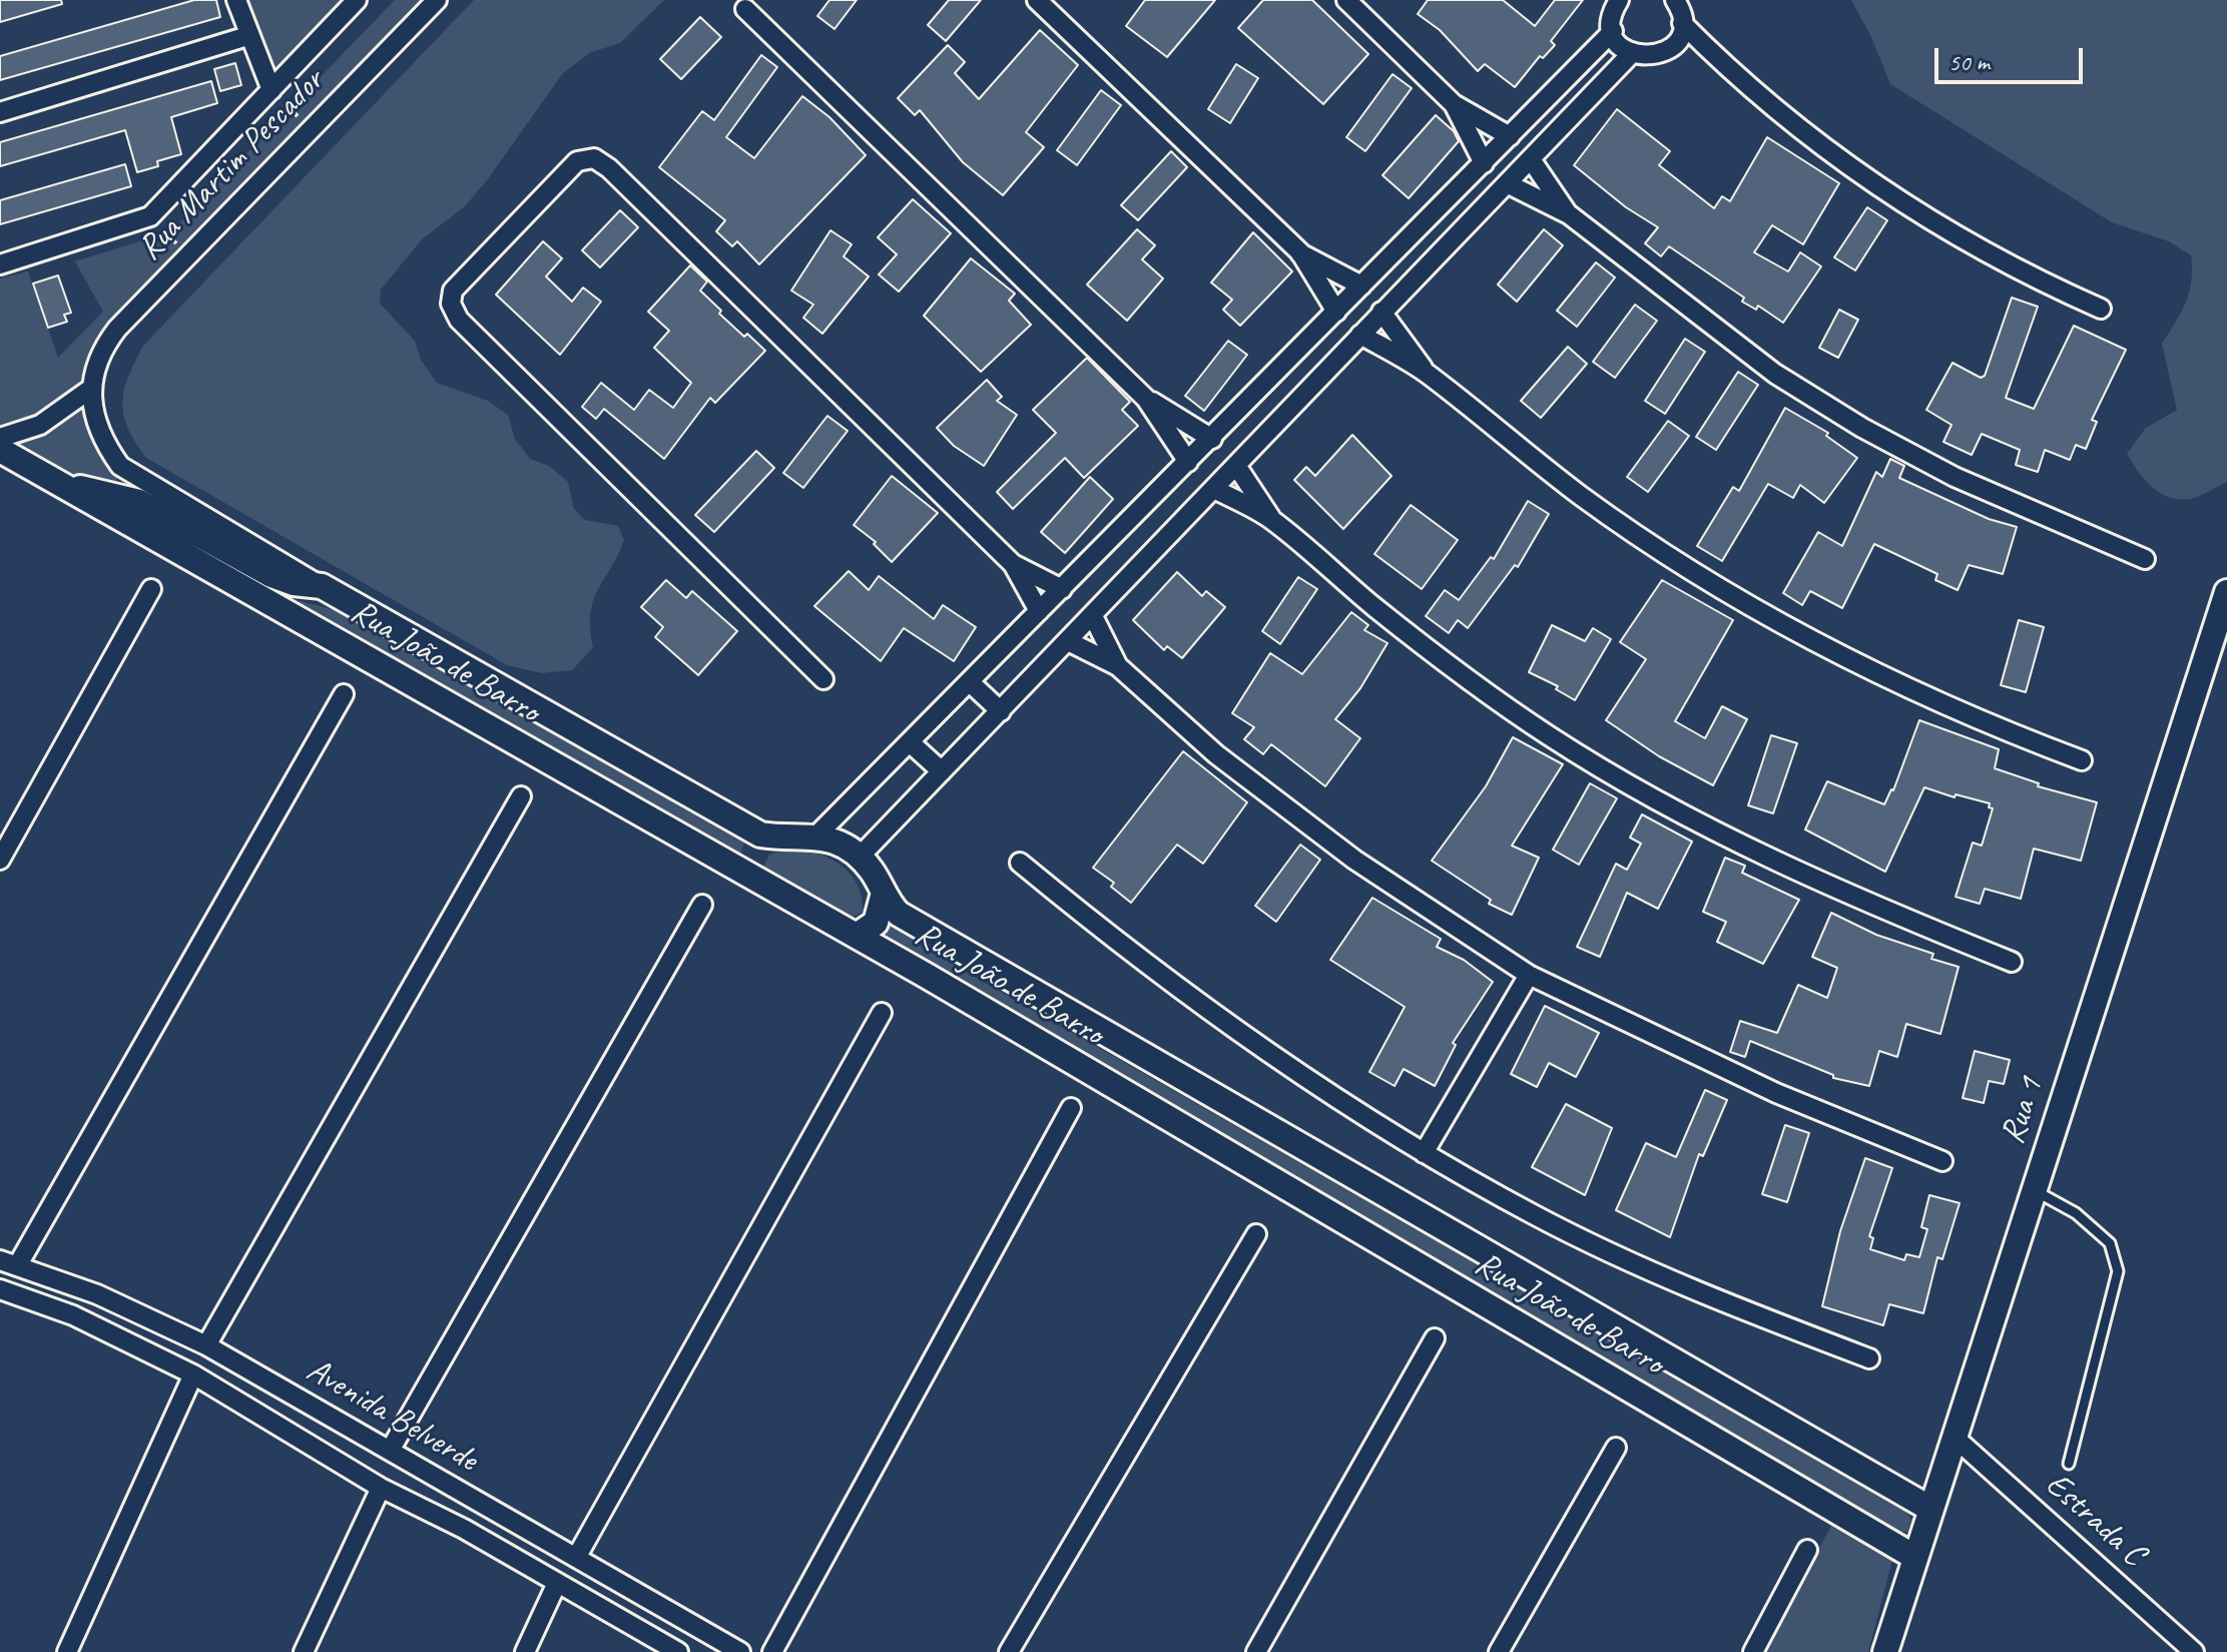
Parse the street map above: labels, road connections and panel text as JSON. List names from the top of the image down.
{
  "streets": {
    "street": [
      "Rua Martim Pescador",
      "Rua João de Barro",
      "Rua 1",
      "Avenida Belverde",
      "Estrada C"
    ]
  },
  "crossings": [
    ["Rua Martim Pescador", "Rua João de Barro"],
    ["Rua João de Barro", "Rua 1"],
    ["Rua 1", "Estrada C"]
  ],
  "scale_bar": "50 m"
}
